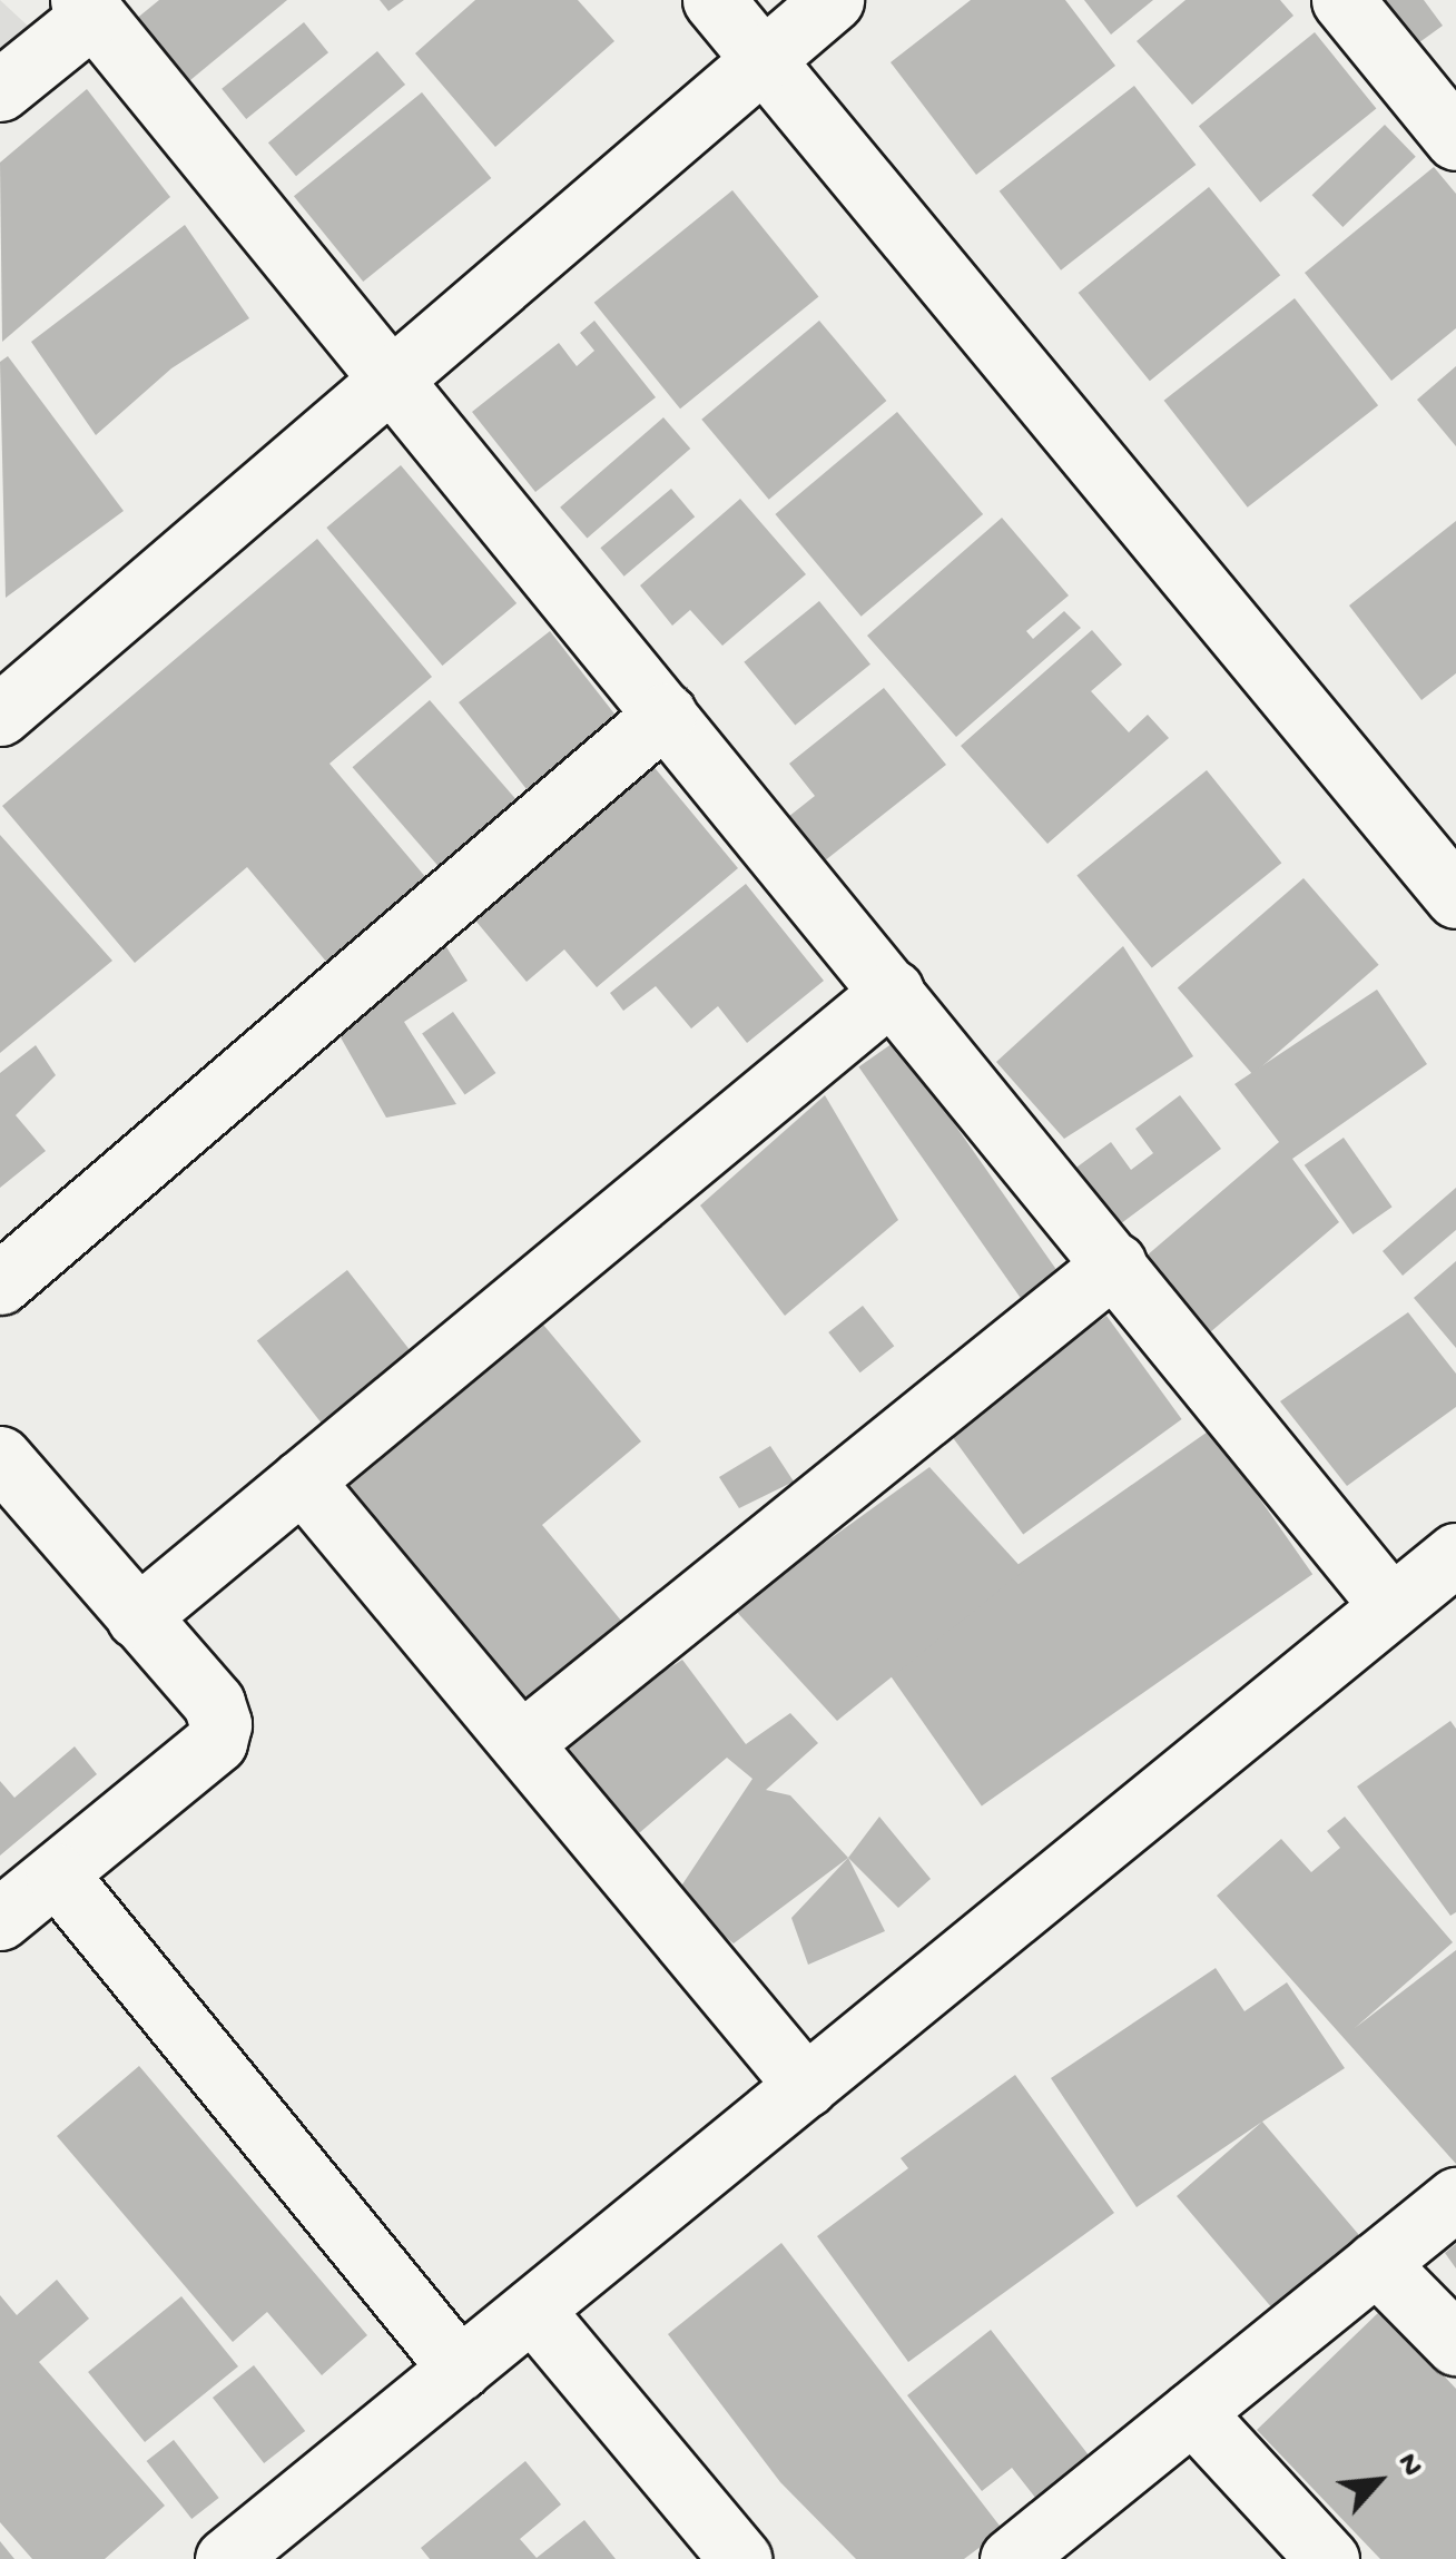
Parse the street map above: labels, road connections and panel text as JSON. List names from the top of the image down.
{
  "north": "top right"
}
